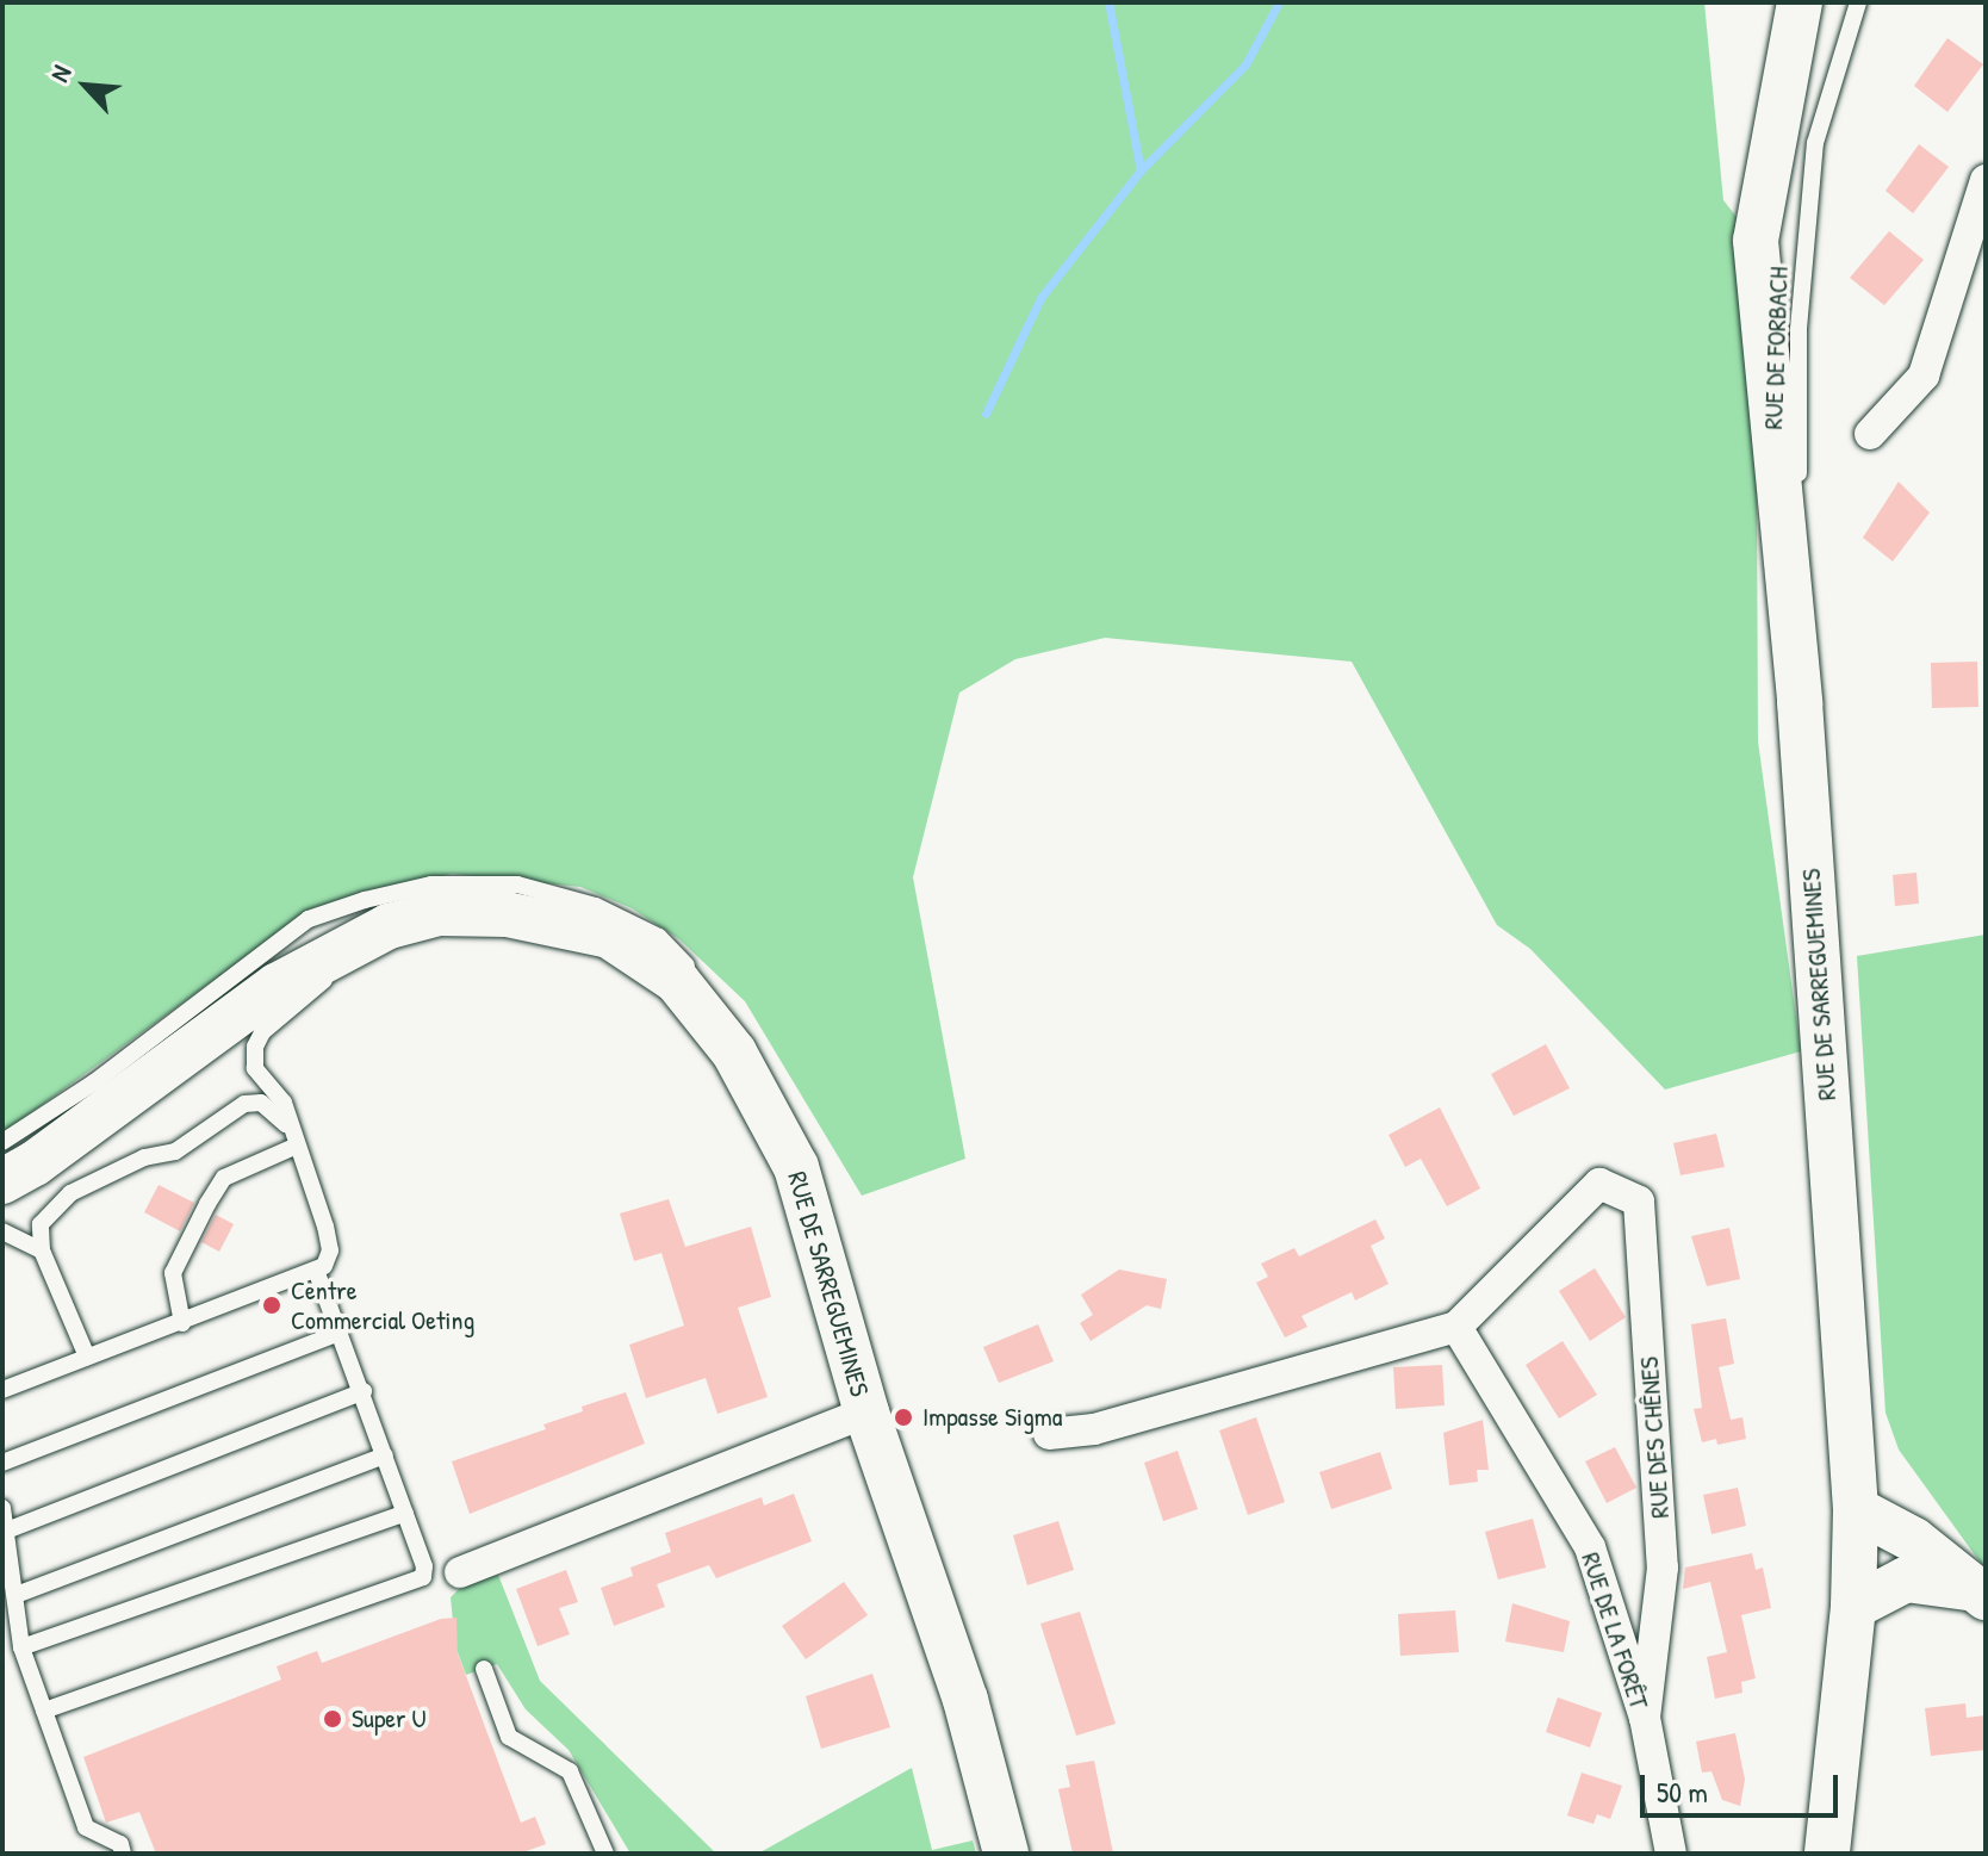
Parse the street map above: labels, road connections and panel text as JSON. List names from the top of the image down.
{
  "streets": {
    "main road": ["RUE DE SARREGUEMINES"],
    "street": ["RUE DES CHÊNES", "RUE DE LA FORÊT"],
    "lane": ["RUE DE FORBACH"]
  },
  "crossings": [
    ["RUE DE FORBACH", "RUE DE SARREGUEMINES"],
    ["RUE DES CHÊNES", "RUE DE LA FORÊT"]
  ],
  "places": ["Centre Commercial Oeting", "Impasse Sigma", "Super U"],
  "scale_bar": "50 m",
  "north": "top left"
}
